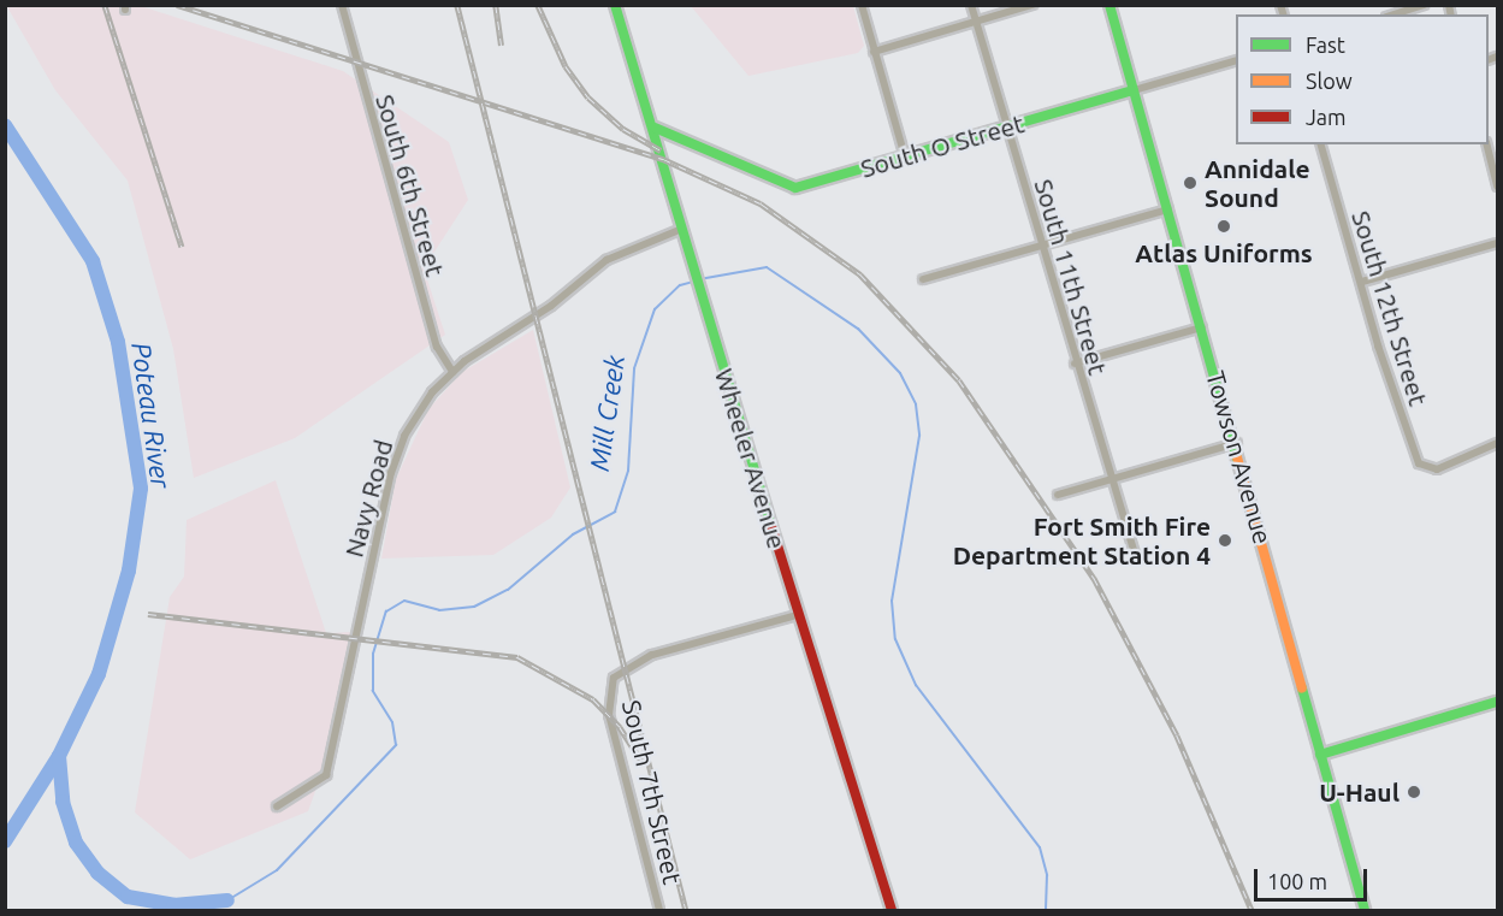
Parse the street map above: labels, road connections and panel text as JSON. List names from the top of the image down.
{
  "streets": {
    "main road": ["South O Street", "Towson Avenue", "Wheeler Avenue"],
    "street": [
      "South 6th Street",
      "South 11th Street",
      "South 12th Street",
      "Navy Road",
      "South 7th Street"
    ]
  },
  "crossings": [
    ["South O Street", "South 11th Street"],
    ["South O Street", "Towson Avenue"],
    ["South O Street", "Wheeler Avenue"],
    ["South 6th Street", "Navy Road"],
    ["Wheeler Avenue", "Navy Road"],
    ["Wheeler Avenue", "South 7th Street"]
  ],
  "water": ["Mill Creek", "Poteau River"],
  "places": [
    "Annidale Sound",
    "Atlas Uniforms",
    "Fort Smith Fire Department Station 4",
    "U-Haul"
  ],
  "legend": ["Fast", "Slow", "Jam"],
  "scale_bar": "100 m"
}
